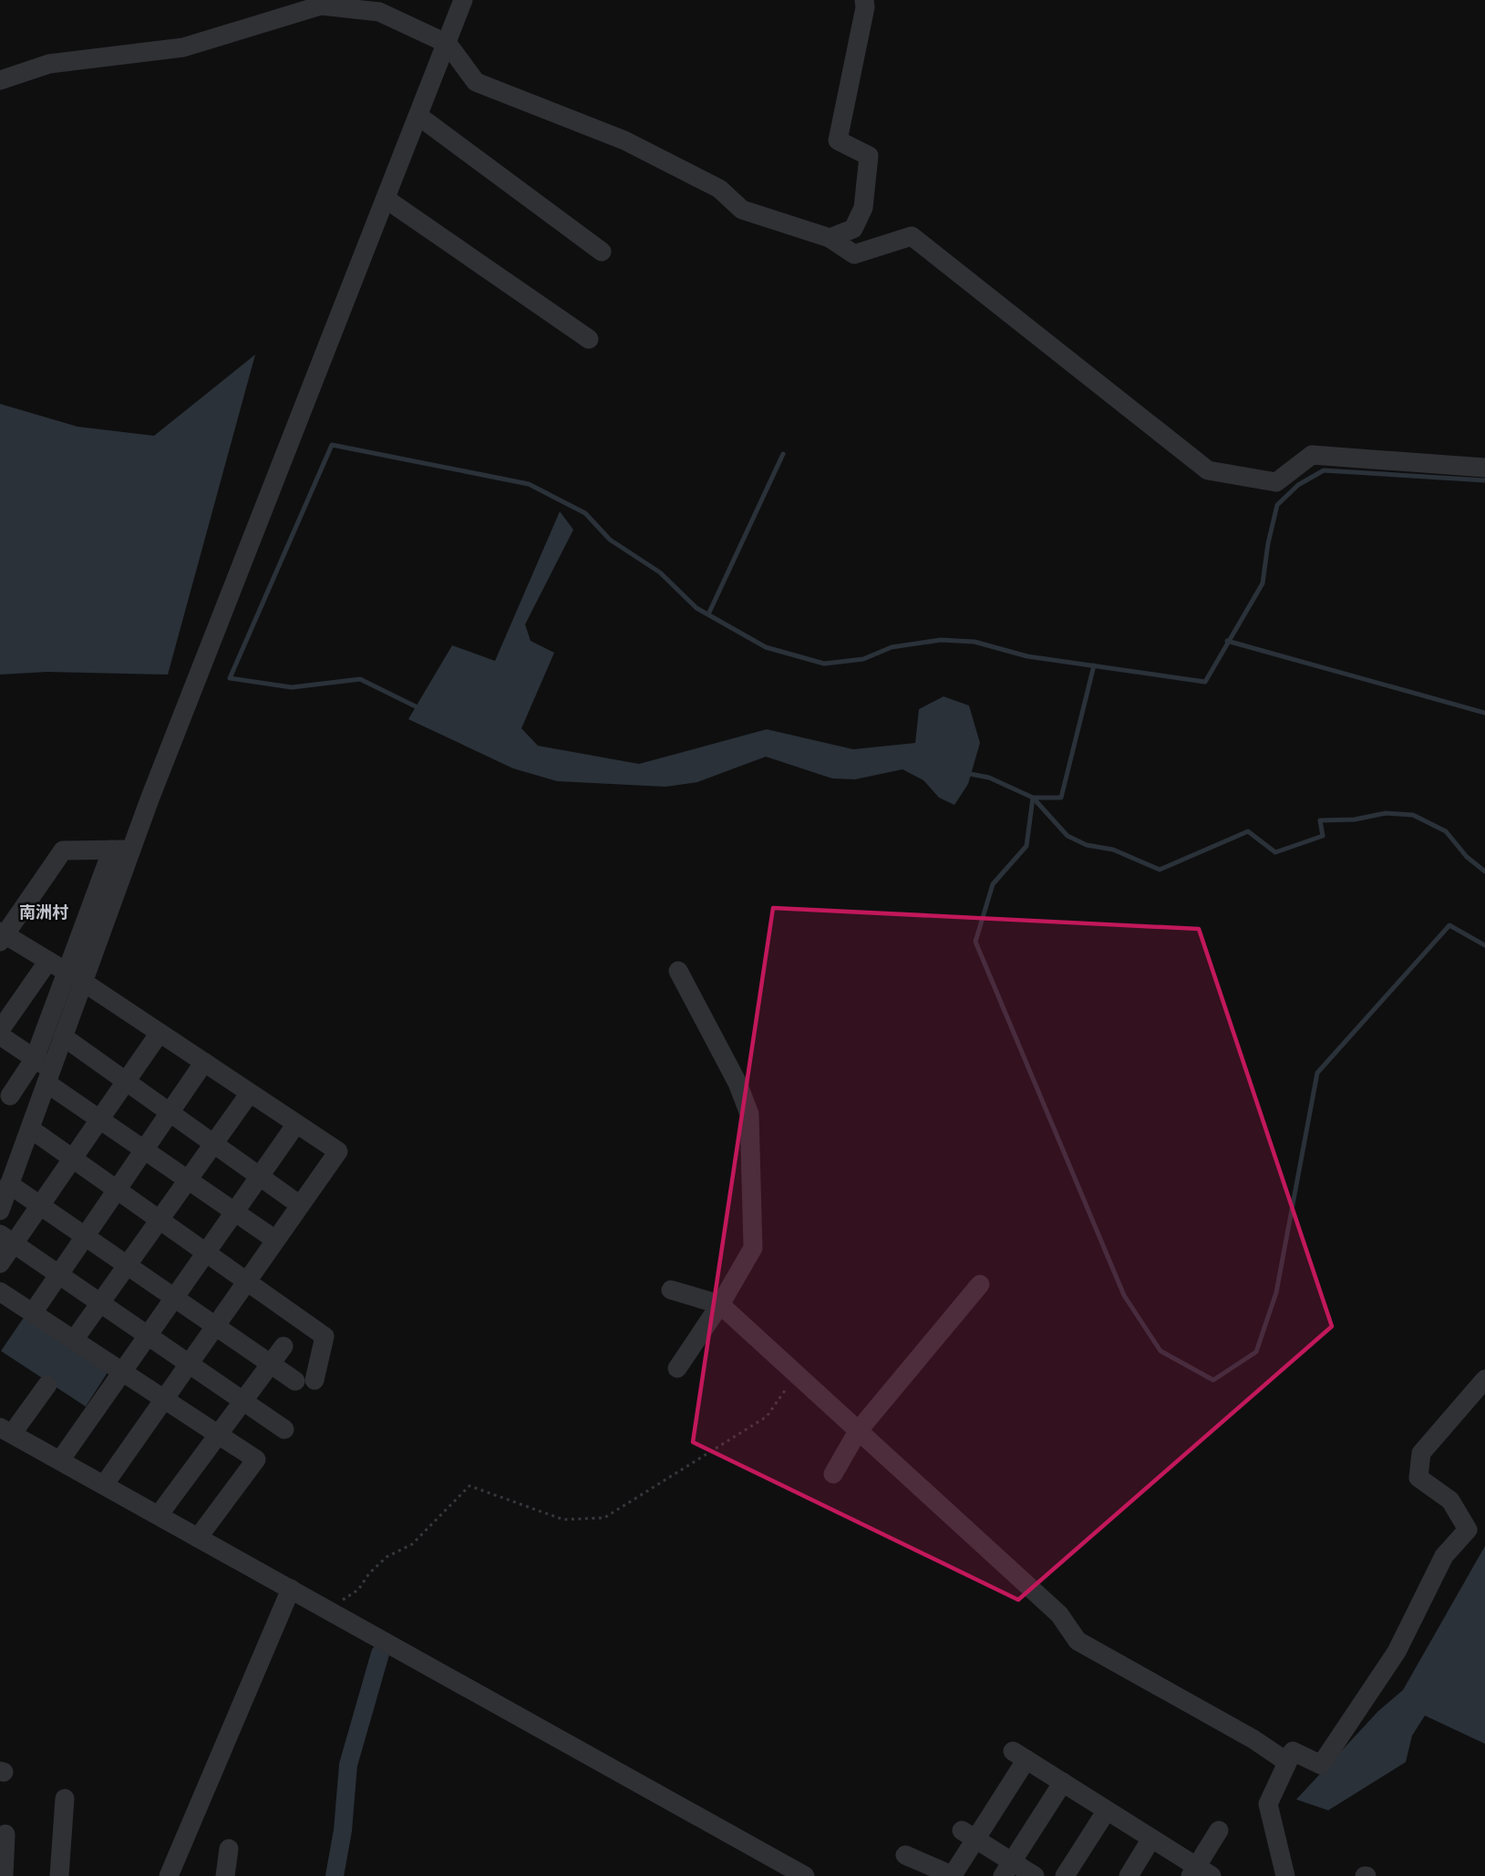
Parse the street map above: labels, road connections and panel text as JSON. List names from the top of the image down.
{
  "districts": ["南洲村"]
}
